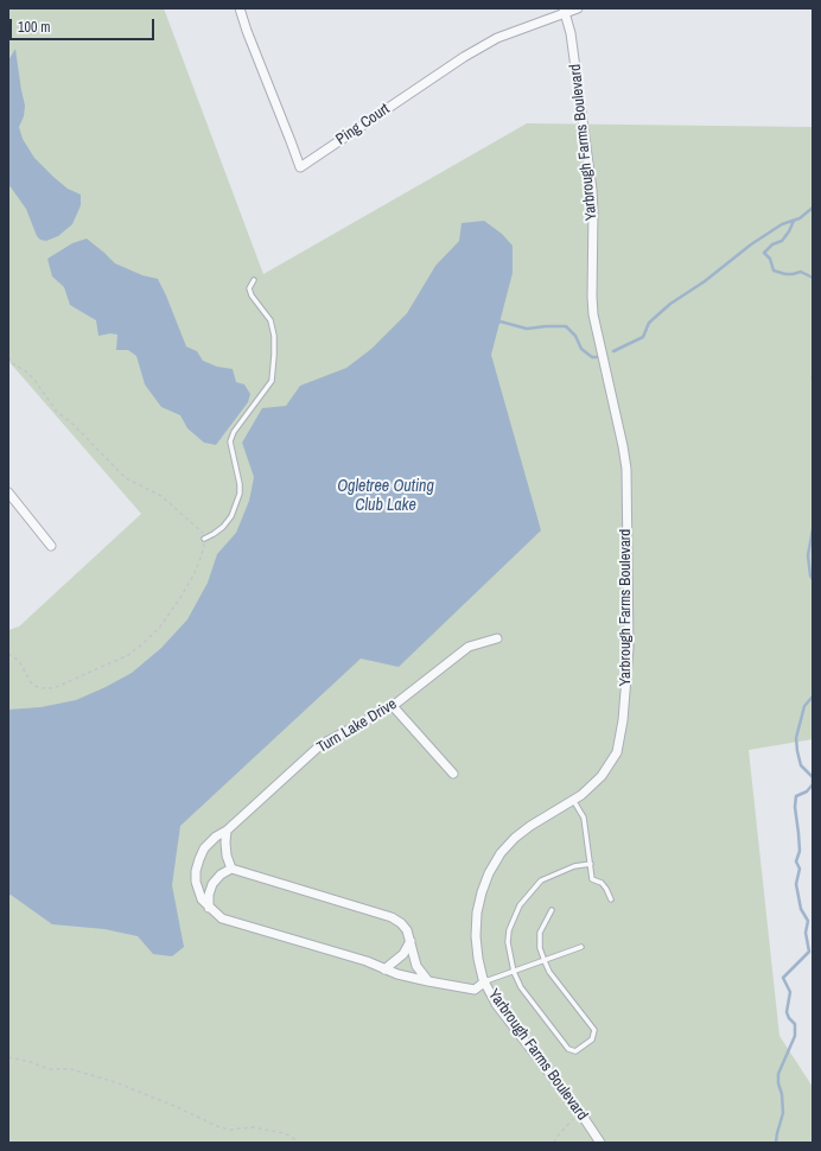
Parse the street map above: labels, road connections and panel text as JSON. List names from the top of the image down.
{
  "streets": {
    "street": ["Ping Court", "Yarbrough Farms Boulevard", "Turn Lake Drive"]
  },
  "crossings": [
    ["Ping Court", "Yarbrough Farms Boulevard"],
    ["Yarbrough Farms Boulevard", "Turn Lake Drive"]
  ],
  "water": ["Ogletree Outing Club Lake"],
  "scale_bar": "100 m"
}
